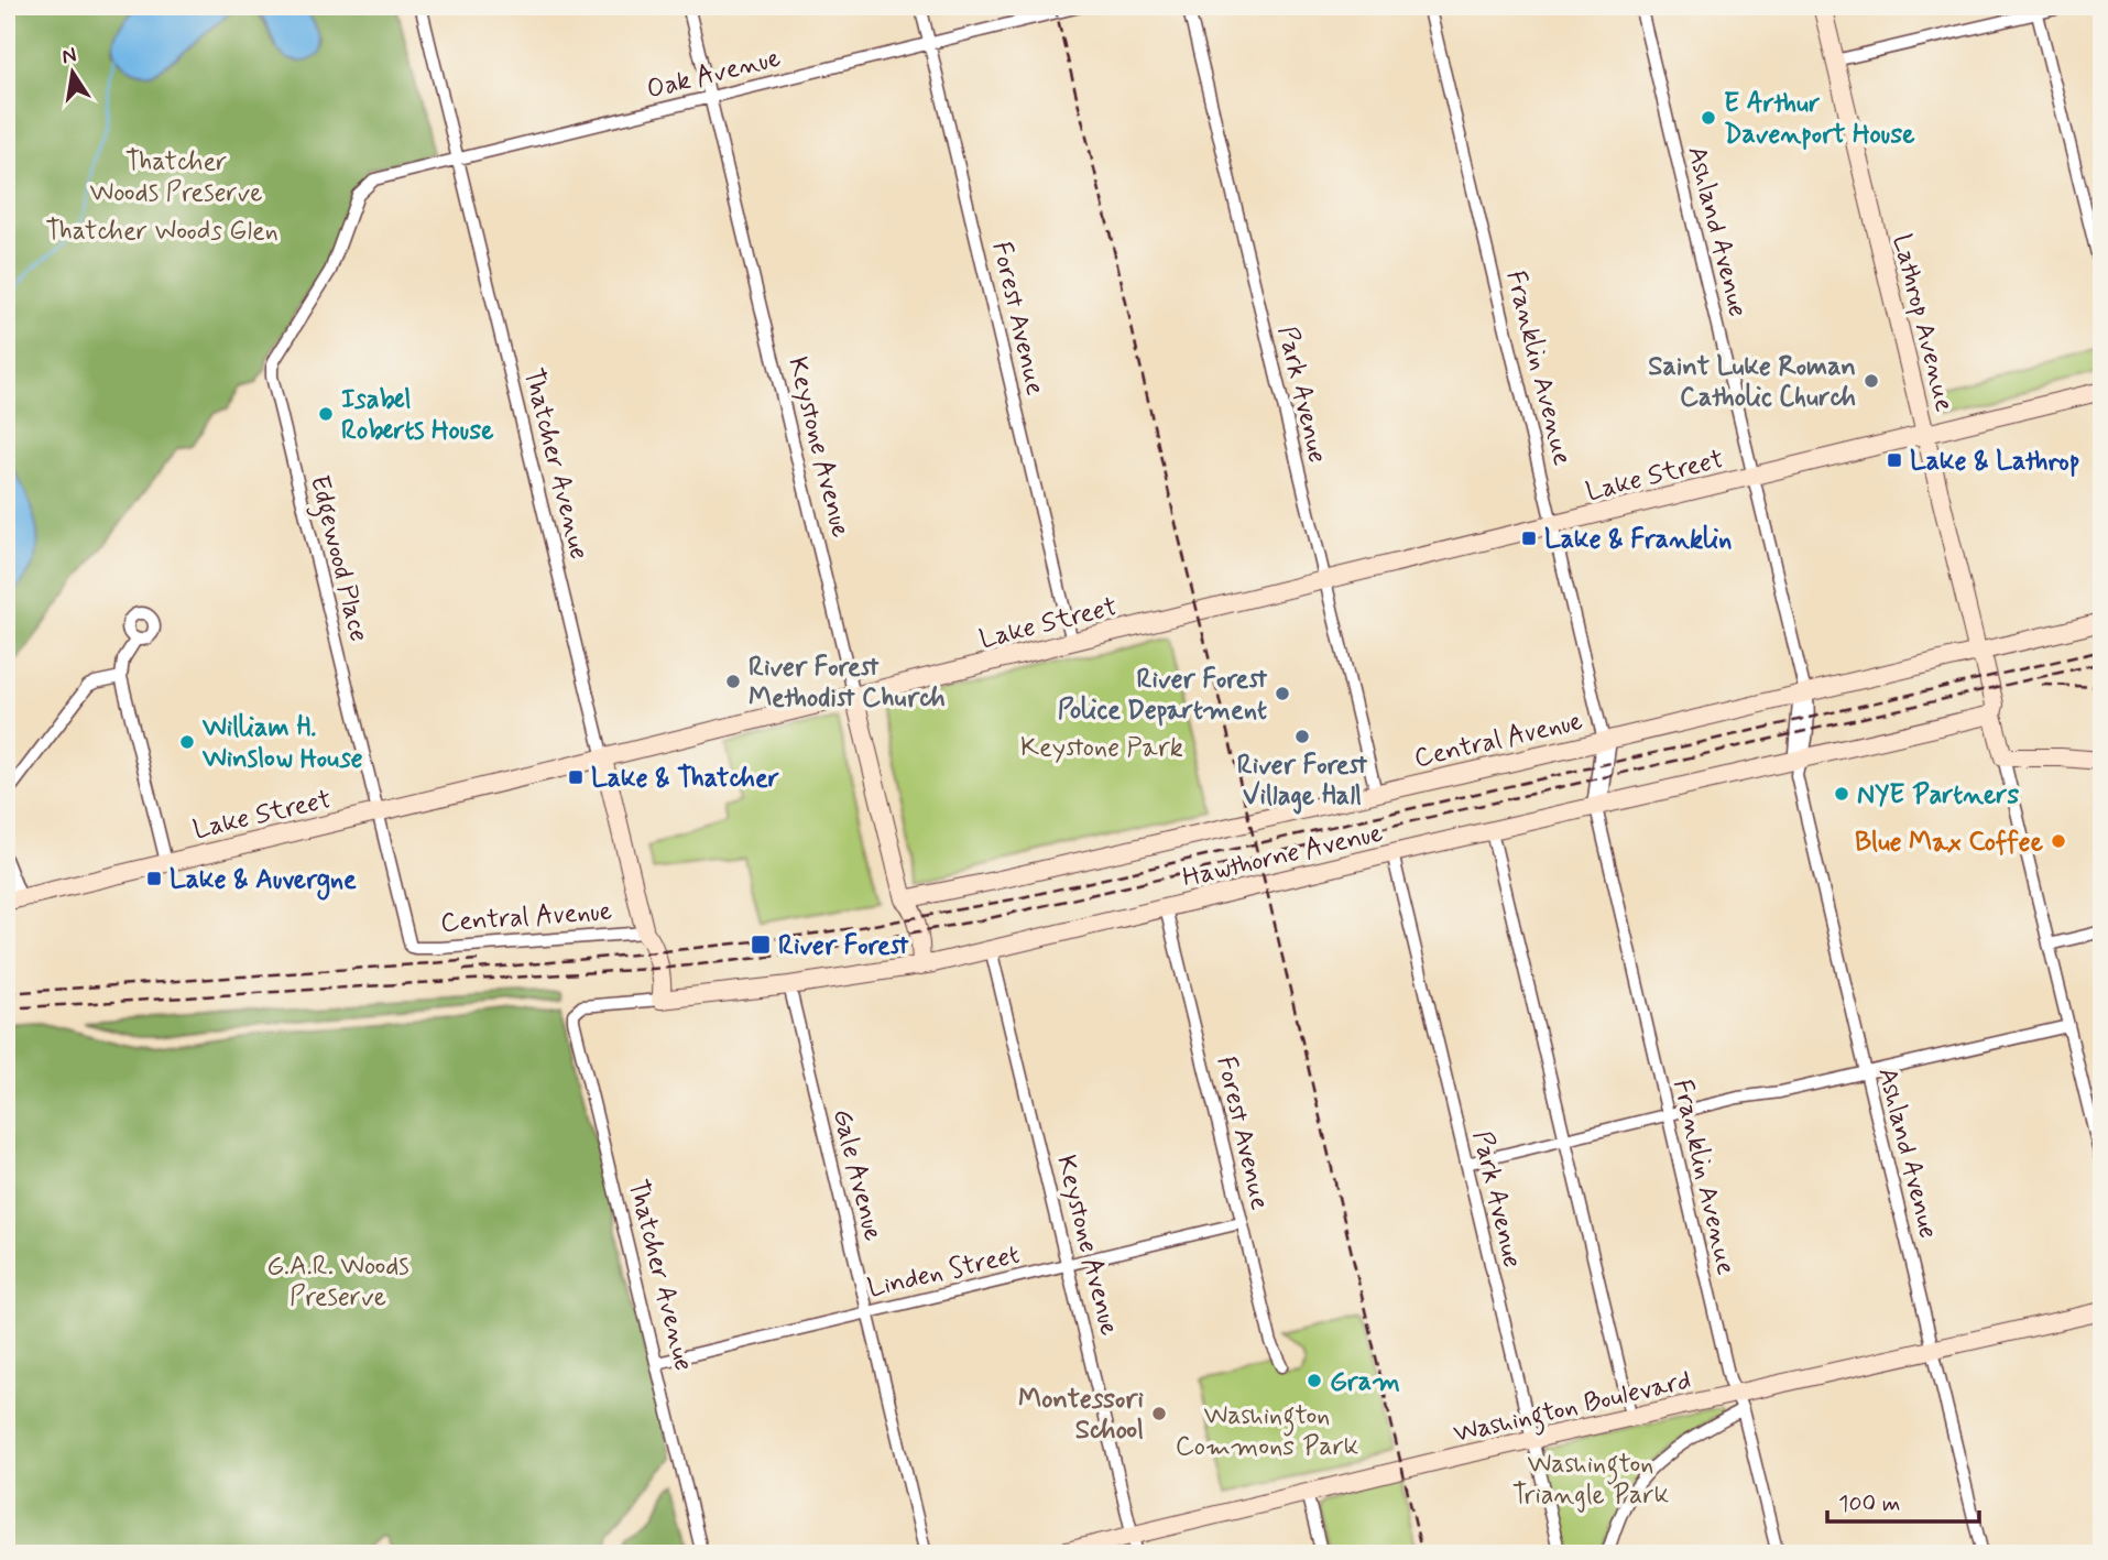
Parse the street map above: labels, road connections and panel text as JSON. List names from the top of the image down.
{
  "streets": {
    "street": [
      "Oak Avenue",
      "Ashland Avenue",
      "Forest Avenue",
      "Lathrop Avenue",
      "Franklin Avenue",
      "Park Avenue",
      "Keystone Avenue",
      "Thatcher Avenue",
      "Lake Street",
      "Edgewood Place",
      "Central Avenue",
      "Hawthorne Avenue",
      "Gale Avenue",
      "Linden Street",
      "Washington Boulevard"
    ]
  },
  "crossings": [
    ["Oak Avenue", "Forest Avenue"],
    ["Oak Avenue", "Keystone Avenue"],
    ["Oak Avenue", "Thatcher Avenue"],
    ["Oak Avenue", "Edgewood Place"],
    ["Ashland Avenue", "Lake Street"],
    ["Ashland Avenue", "Central Avenue"],
    ["Ashland Avenue", "Hawthorne Avenue"],
    ["Ashland Avenue", "Washington Boulevard"],
    ["Forest Avenue", "Lake Street"],
    ["Forest Avenue", "Hawthorne Avenue"],
    ["Forest Avenue", "Linden Street"],
    ["Lathrop Avenue", "Lake Street"],
    ["Lathrop Avenue", "Central Avenue"],
    ["Lathrop Avenue", "Hawthorne Avenue"],
    ["Franklin Avenue", "Lake Street"],
    ["Franklin Avenue", "Central Avenue"],
    ["Franklin Avenue", "Hawthorne Avenue"],
    ["Franklin Avenue", "Washington Boulevard"],
    ["Park Avenue", "Lake Street"],
    ["Park Avenue", "Central Avenue"],
    ["Park Avenue", "Hawthorne Avenue"],
    ["Park Avenue", "Washington Boulevard"],
    ["Keystone Avenue", "Lake Street"],
    ["Keystone Avenue", "Central Avenue"],
    ["Keystone Avenue", "Hawthorne Avenue"],
    ["Keystone Avenue", "Linden Street"],
    ["Keystone Avenue", "Washington Boulevard"],
    ["Thatcher Avenue", "Lake Street"],
    ["Thatcher Avenue", "Central Avenue"],
    ["Thatcher Avenue", "Hawthorne Avenue"],
    ["Thatcher Avenue", "Linden Street"],
    ["Lake Street", "Edgewood Place"],
    ["Edgewood Place", "Central Avenue"],
    ["Hawthorne Avenue", "Gale Avenue"],
    ["Gale Avenue", "Linden Street"]
  ],
  "parks": [
    "Thatcher Woods Preserve",
    "Thatcher Woods Glen",
    "Keystone Park",
    "G.A.R. Woods Preserve",
    "Washington Commons Park",
    "Washington Triangle Park"
  ],
  "places": {
    "other": [
      "E Arthur Davenport House",
      "Saint Luke Roman Catholic Church",
      "Isabel Roberts House",
      "River Forest Methodist Church",
      "River Forest Police Department",
      "River Forest Village Hall",
      "William H. Winslow House",
      "NYE Partners",
      "Blue Max Coffee",
      "Gram",
      "Montessori School"
    ],
    "transit": [
      "Lake & Lathrop",
      "Lake & Franklin",
      "Lake & Thatcher",
      "Lake & Auvergne",
      "River Forest"
    ]
  },
  "scale_bar": "100 m",
  "north": "top"
}
